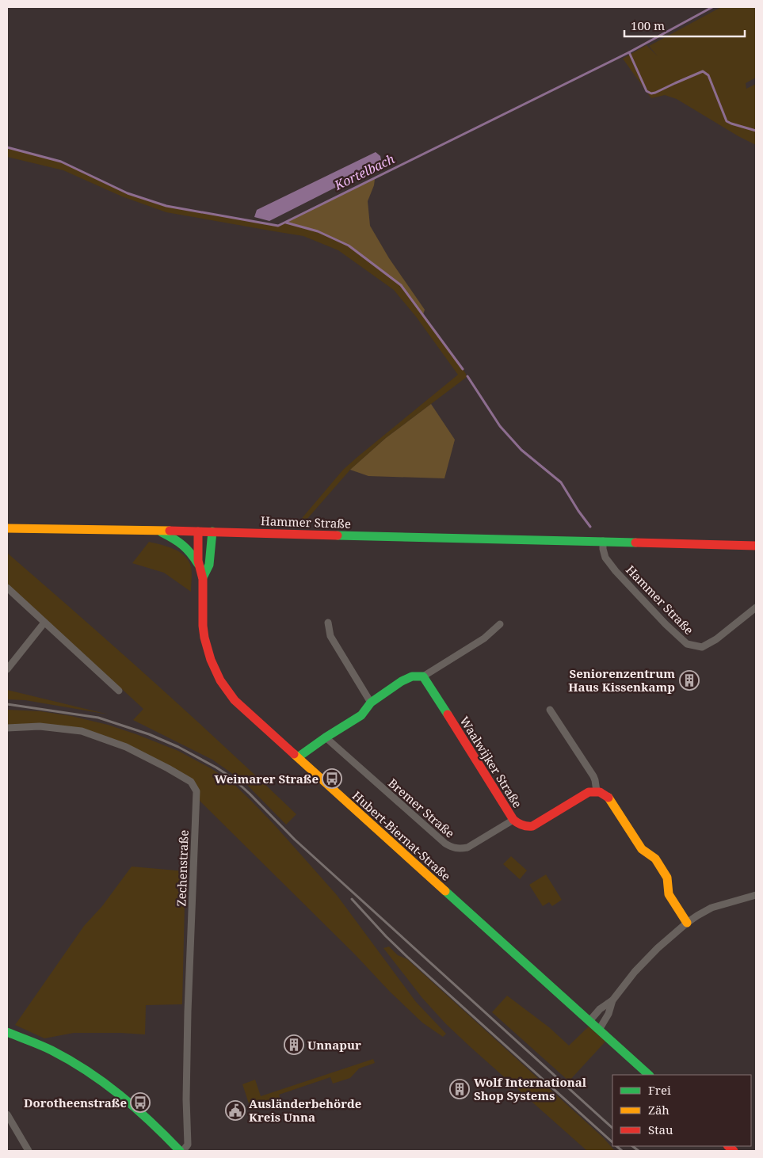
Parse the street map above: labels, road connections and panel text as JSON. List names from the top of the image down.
{
  "streets": {
    "street": [
      "Hammer Straße",
      "Waalwijker Straße",
      "Bremer Straße",
      "Hubert-Biernat-Straße",
      "Zechenstraße"
    ]
  },
  "crossings": [
    ["Hammer Straße", "Hubert-Biernat-Straße"],
    ["Waalwijker Straße", "Bremer Straße"]
  ],
  "water": ["Kortelbach"],
  "places": {
    "building": ["Seniorenzentrum Haus Kissenkamp", "Unnapur", "Wolf International Shop Systems"],
    "bus stop": ["Weimarer Straße", "Dorotheenstraße"],
    "public building": ["Ausländerbehörde Kreis Unna"]
  },
  "legend": ["Frei", "Zäh", "Stau"],
  "scale_bar": "100 m"
}
